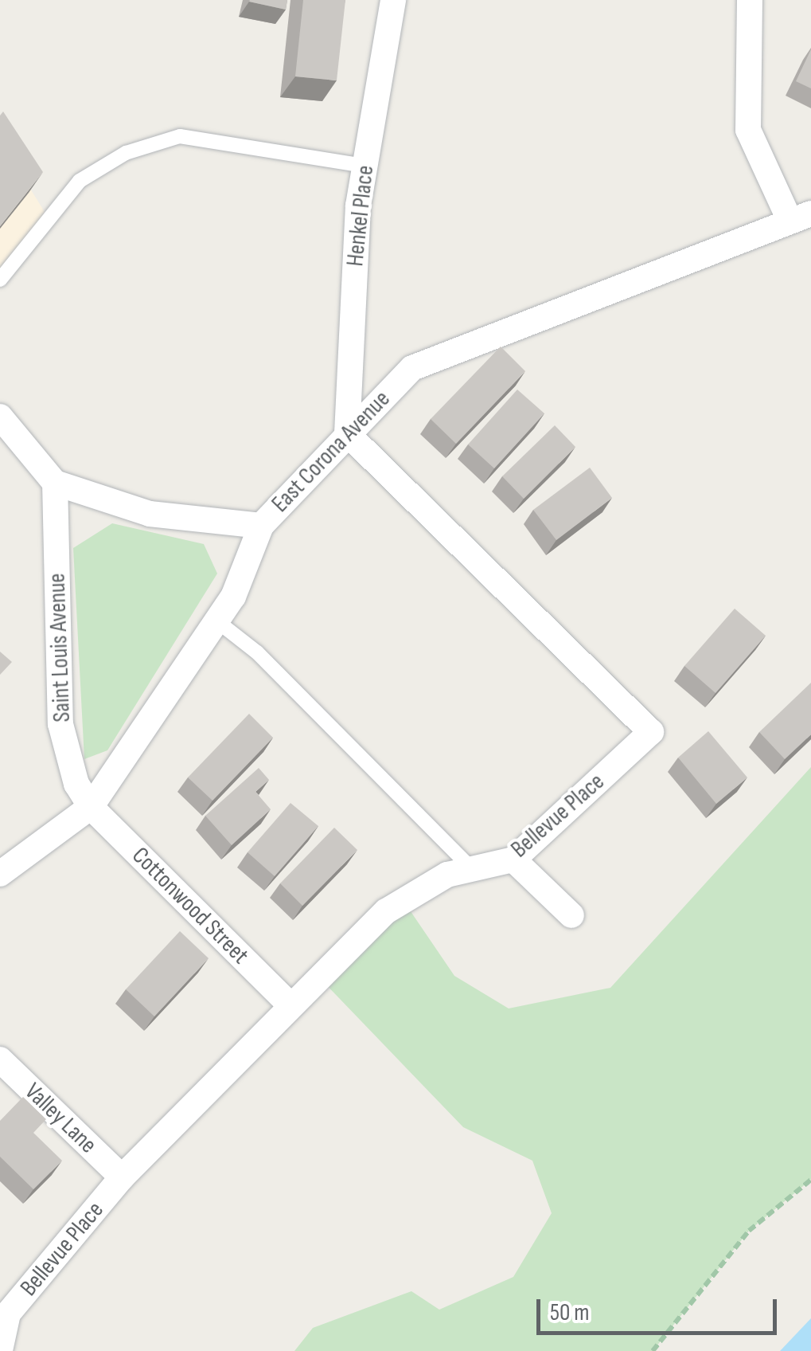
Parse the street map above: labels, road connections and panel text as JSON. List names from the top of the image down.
{
  "streets": {
    "street": [
      "Henkel Place",
      "East Corona Avenue",
      "Saint Louis Avenue",
      "Bellevue Place",
      "Cottonwood Street",
      "Valley Lane"
    ]
  },
  "crossings": [
    ["Henkel Place", "East Corona Avenue"],
    ["Henkel Place", "Bellevue Place"],
    ["East Corona Avenue", "Saint Louis Avenue"],
    ["East Corona Avenue", "Bellevue Place"],
    ["East Corona Avenue", "Cottonwood Street"],
    ["Saint Louis Avenue", "Cottonwood Street"],
    ["Bellevue Place", "Cottonwood Street"],
    ["Bellevue Place", "Valley Lane"]
  ],
  "scale_bar": "50 m"
}
